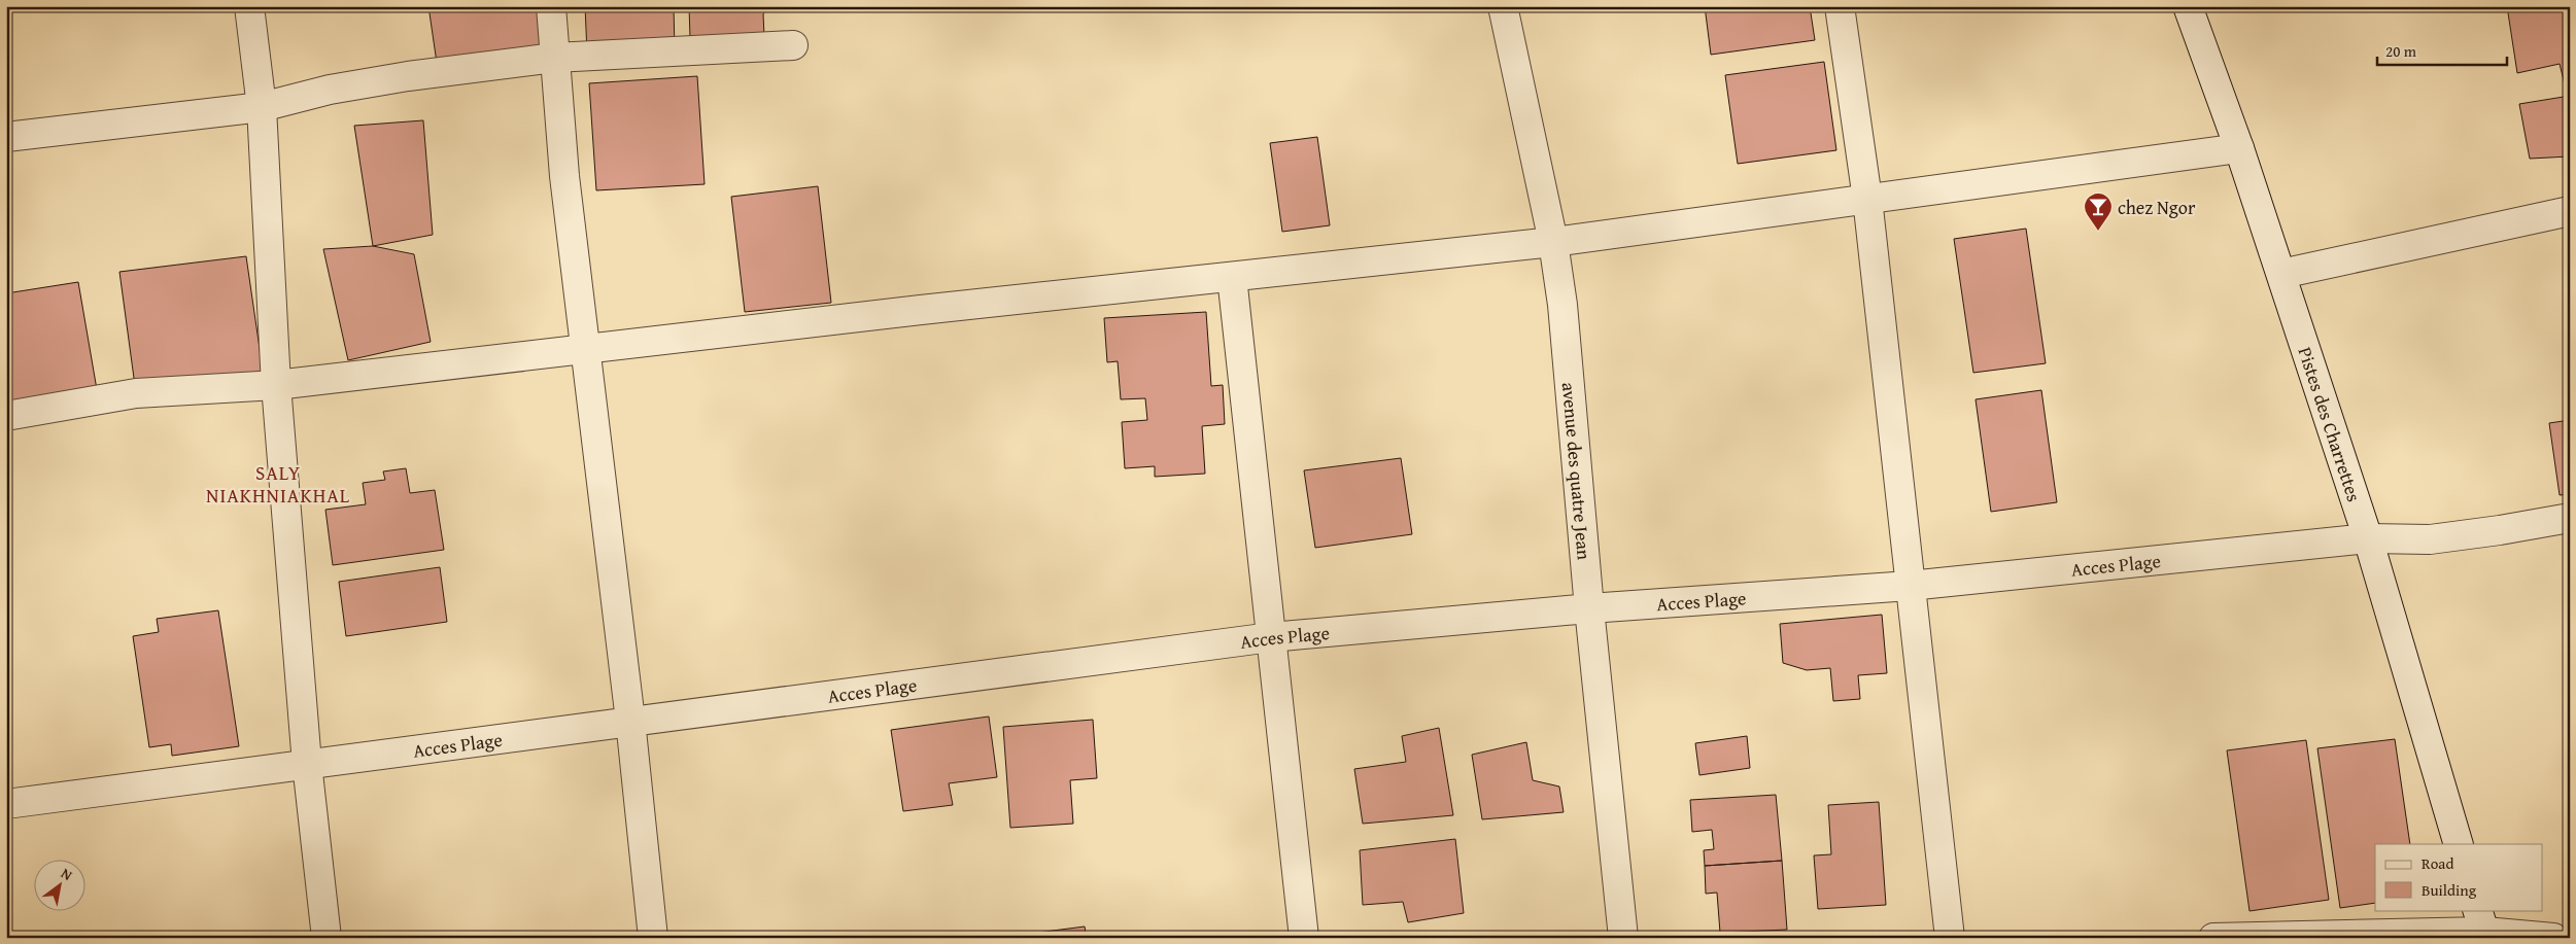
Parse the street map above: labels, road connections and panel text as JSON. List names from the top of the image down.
{
  "streets": {
    "street": ["Pistes des Charrettes", "avenue des quatre Jean", "Acces Plage"]
  },
  "crossings": [
    ["Pistes des Charrettes", "Acces Plage"],
    ["avenue des quatre Jean", "Acces Plage"]
  ],
  "districts": ["SALY NIAKHNIAKHAL"],
  "places": {
    "bar": ["chez Ngor"]
  },
  "legend": ["Road", "Building"],
  "scale_bar": "20 m",
  "north": "top right"
}
